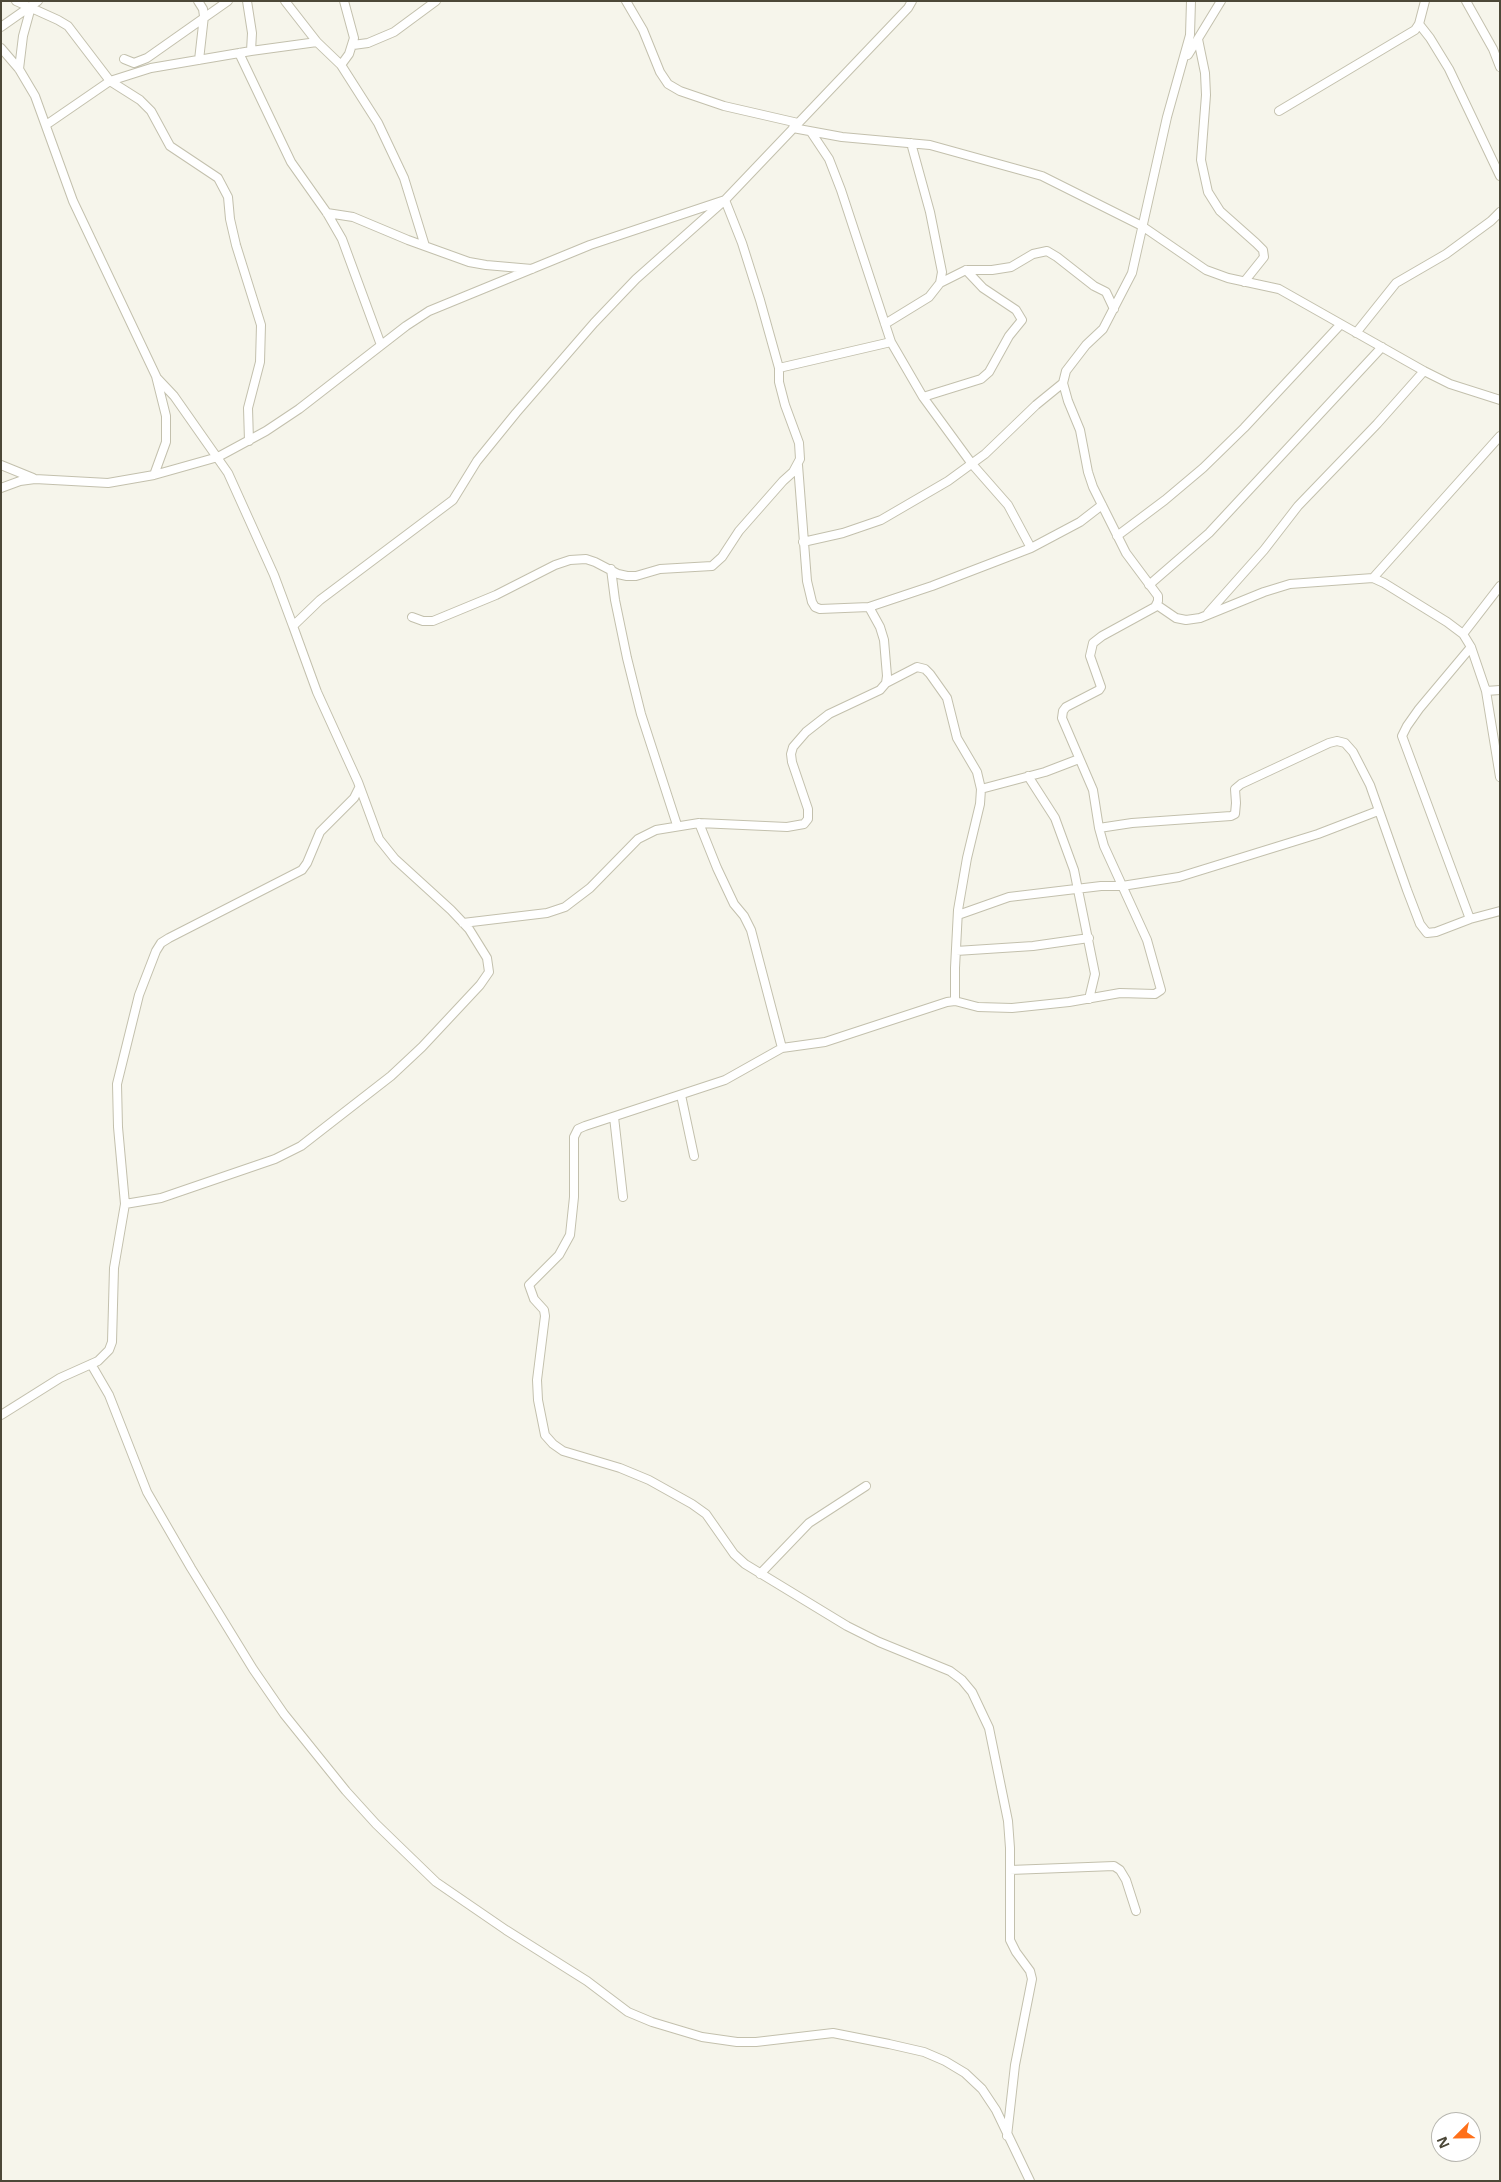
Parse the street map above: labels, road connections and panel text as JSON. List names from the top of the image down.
{
  "north": "bottom left"
}
